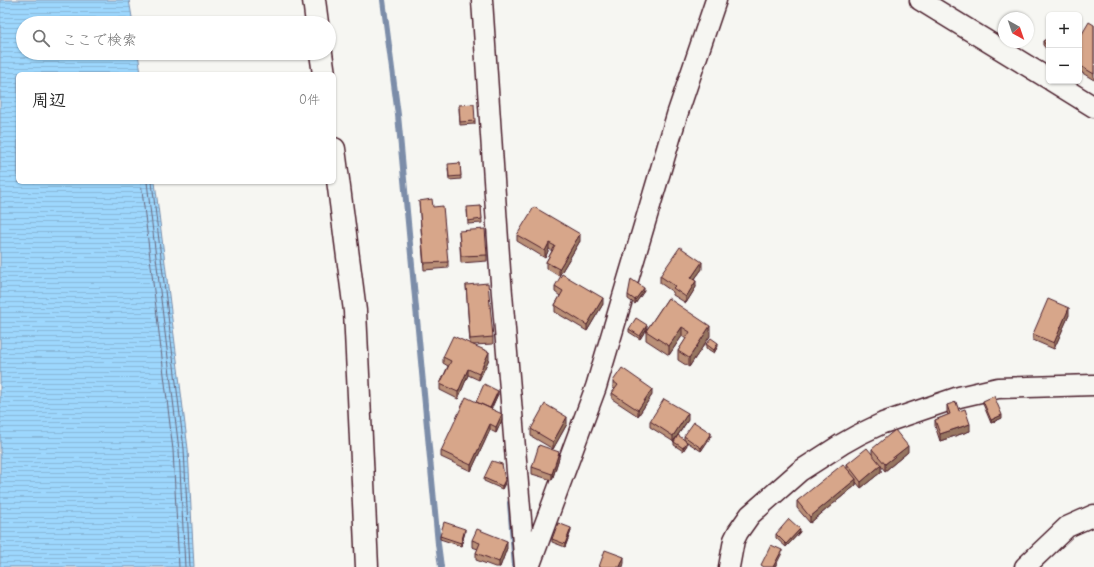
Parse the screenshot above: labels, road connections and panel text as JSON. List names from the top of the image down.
{
  "north": "bottom right",
  "page": {
    "map_buttons": ["+", "−"],
    "search": "ここで検索",
    "heading": ["周辺", "0件"]
  }
}
